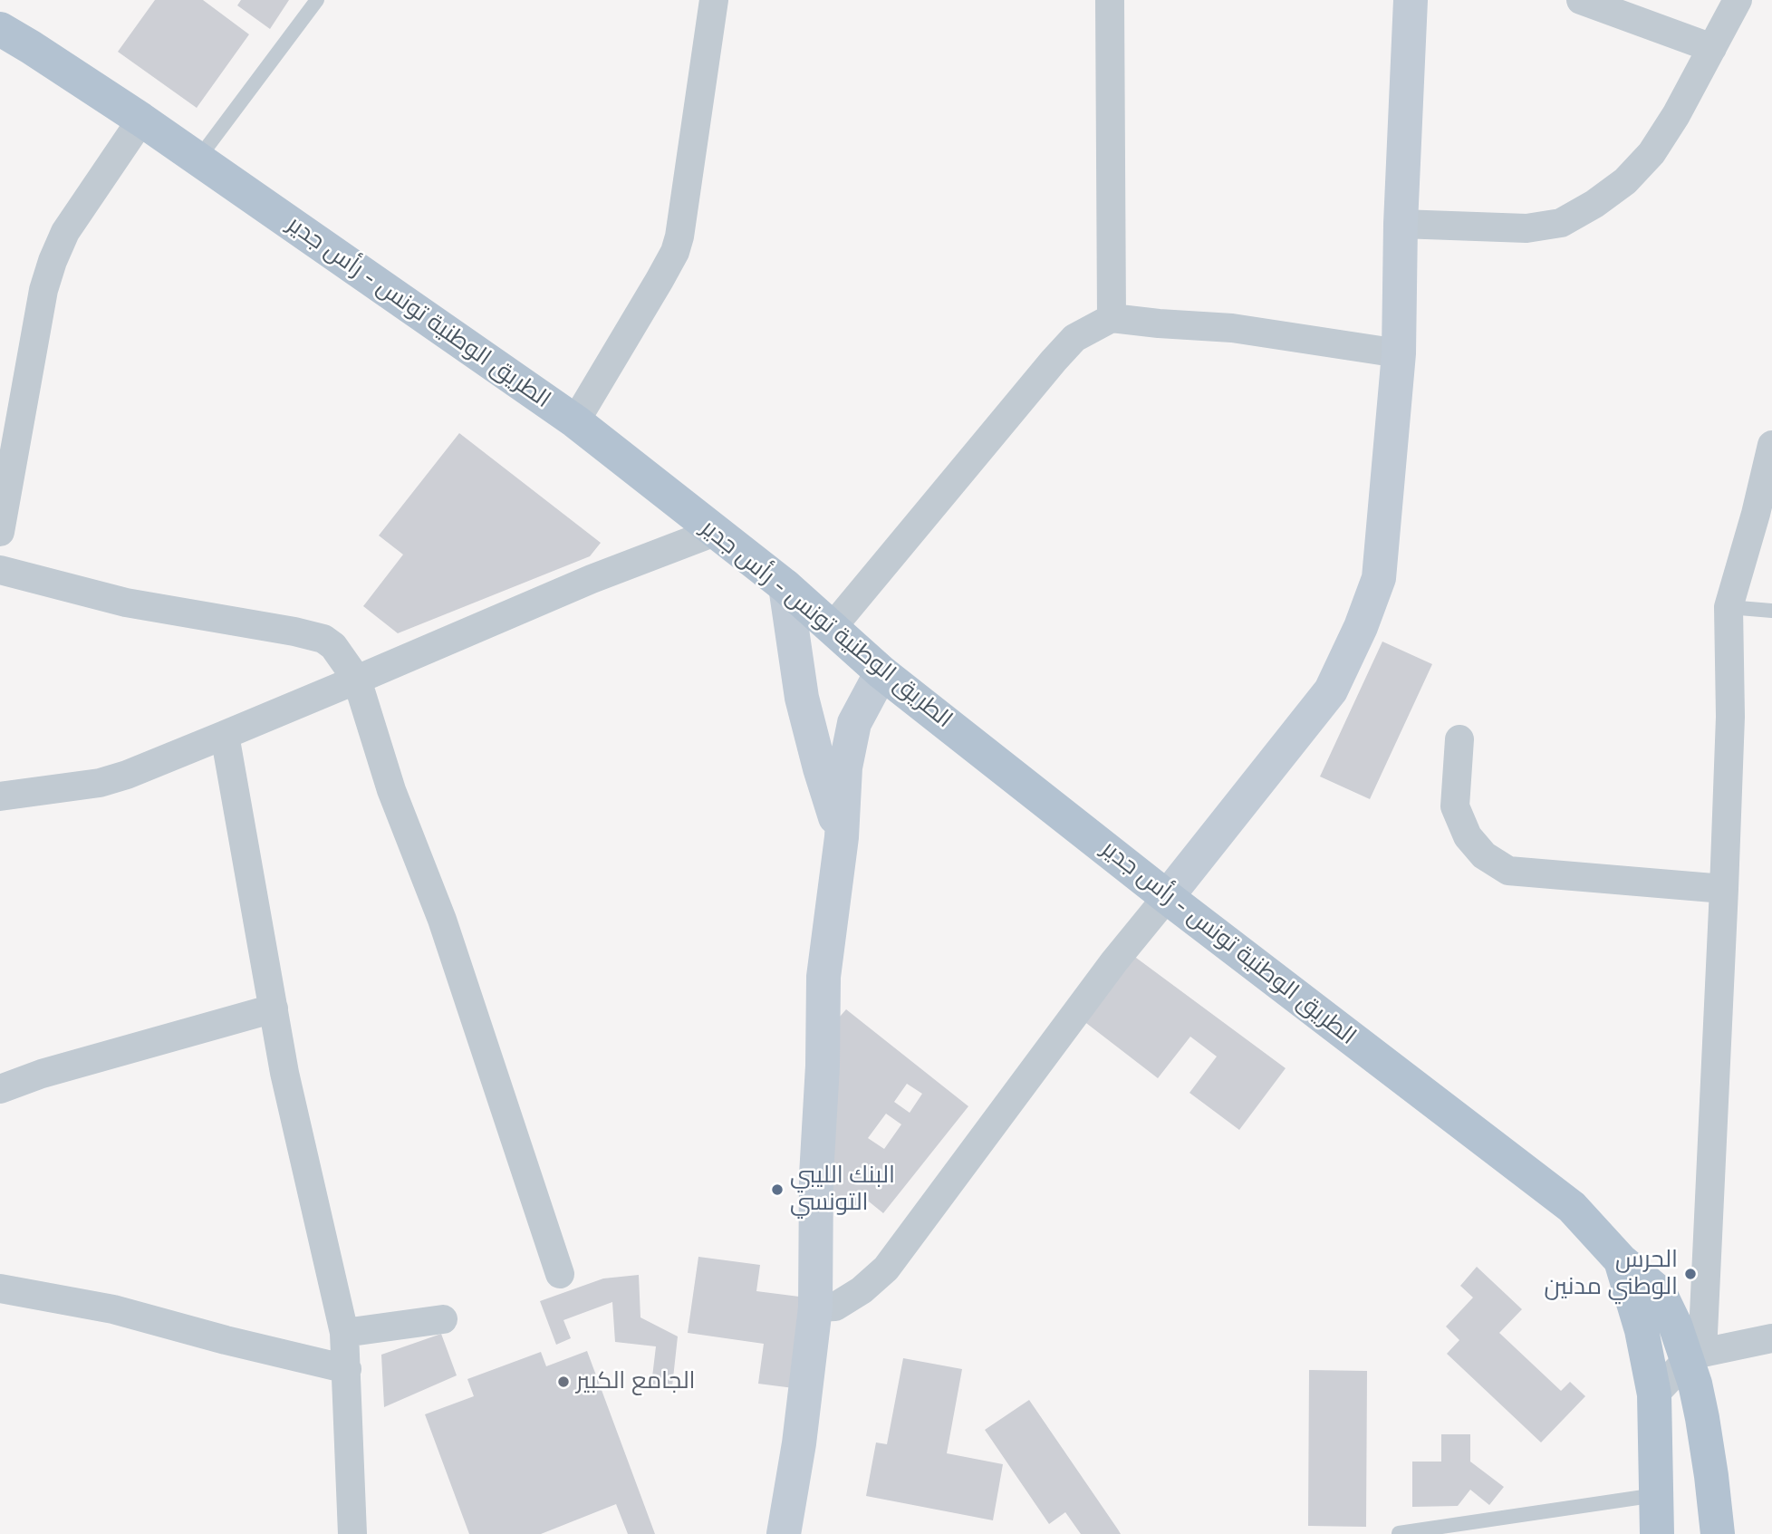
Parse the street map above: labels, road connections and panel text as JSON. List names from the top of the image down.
{
  "streets": {
    "main road": ["الطريق الوطنية تونس - رأس جدير"]
  },
  "places": ["البنك الليبي التونسي", "الحرس الوطني مدنين", "الجامع الكبير"]
}
